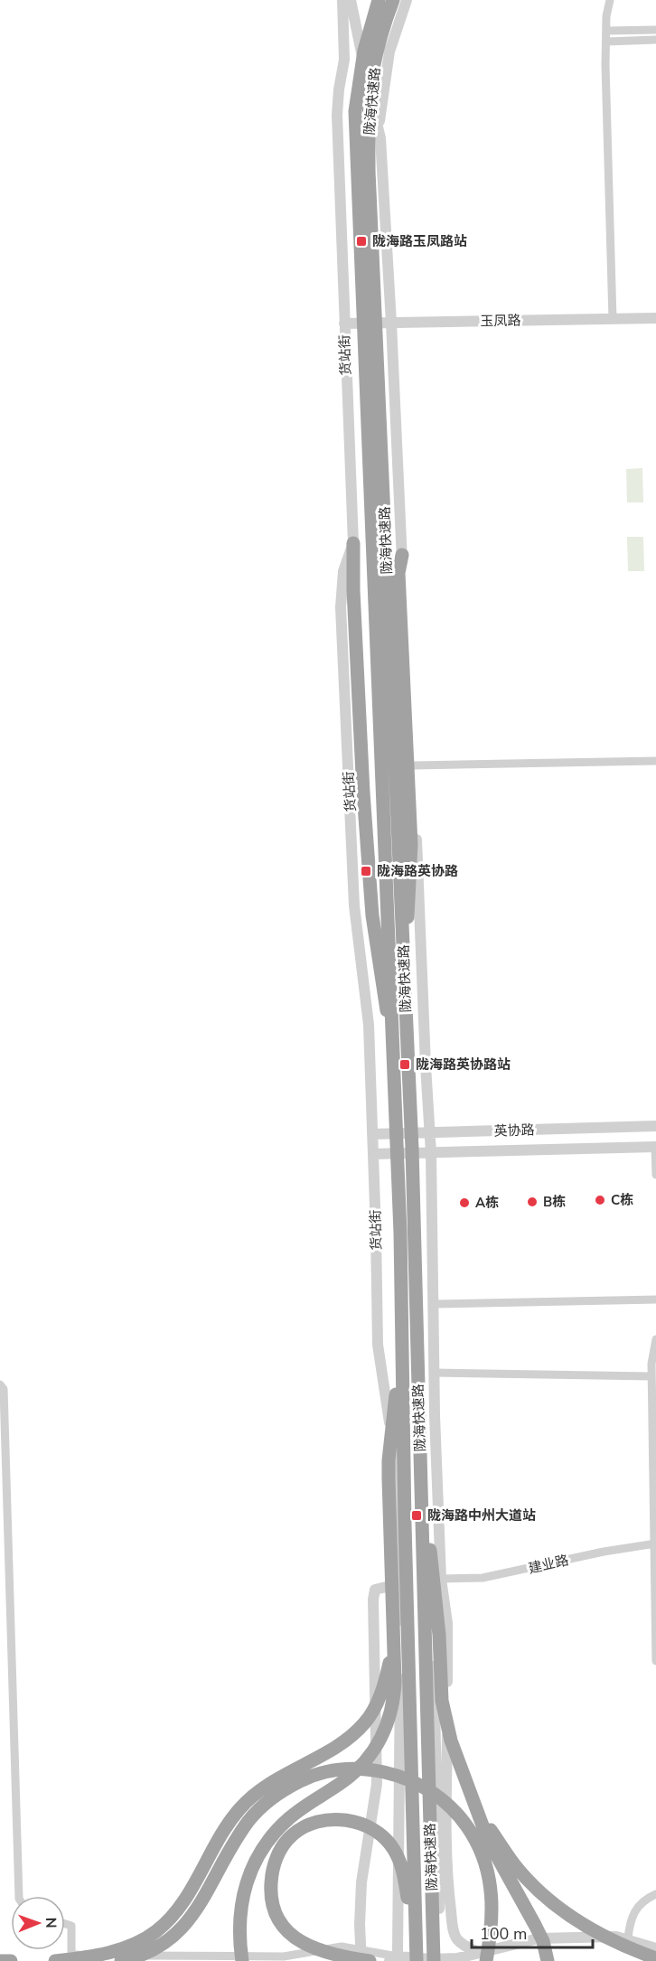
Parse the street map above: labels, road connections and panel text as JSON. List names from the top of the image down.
{
  "streets": {
    "highway": ["陇海快速路"],
    "street": [
      "玉凤路",
      "货站街",
      "英协路",
      "建业路"
    ]
  },
  "crossings": [
    ["玉凤路", "货站街"],
    ["货站街", "英协路"]
  ],
  "places": {
    "transit": [
      "陇海路玉凤路站",
      "陇海路英协路",
      "陇海路英协路站",
      "陇海路中州大道站"
    ],
    "other": ["C栋", "B栋", "A栋"]
  },
  "scale_bar": "100 m",
  "north": "right"
}
